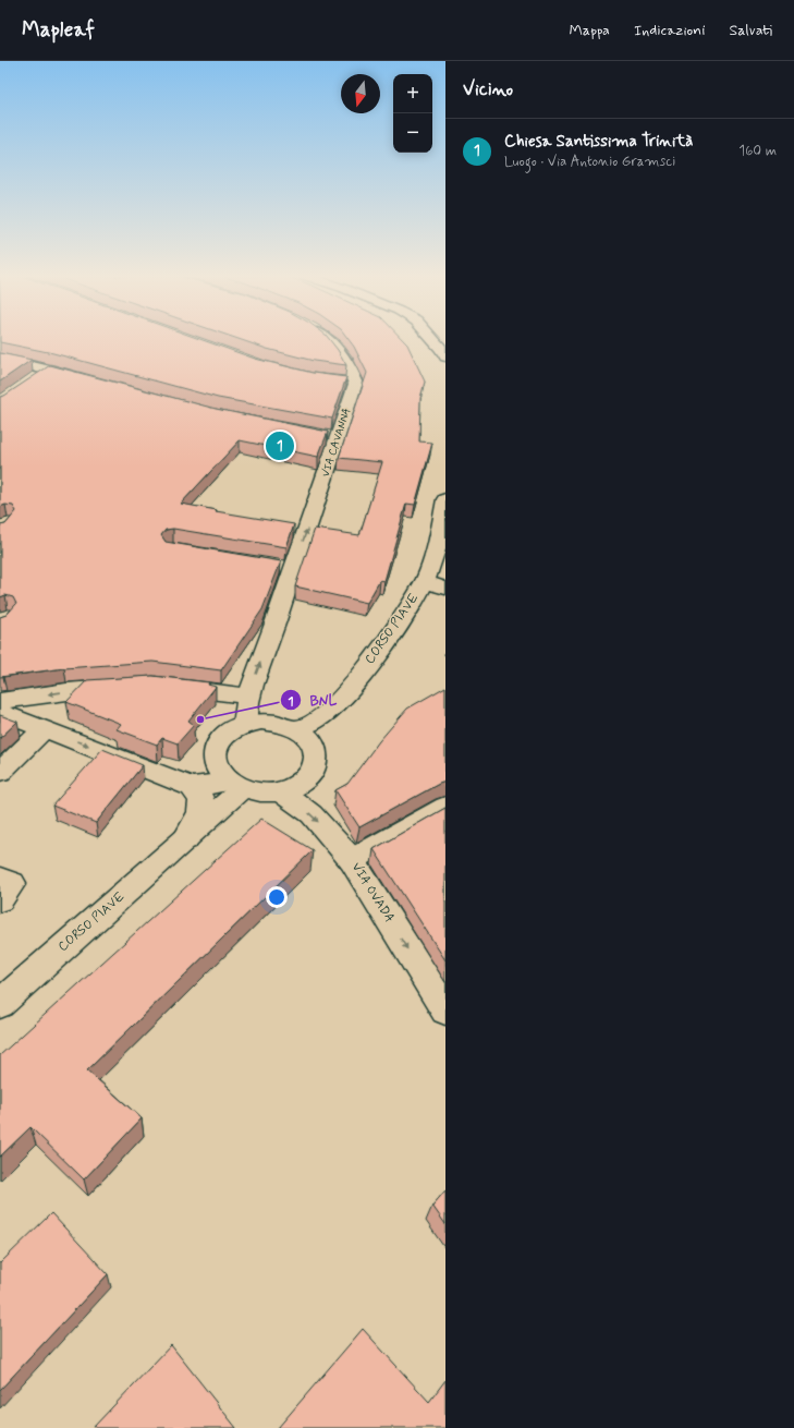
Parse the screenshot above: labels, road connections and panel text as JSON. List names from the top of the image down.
{
  "streets": {
    "street": ["VIA CAVANNA", "CORSO PIAVE", "VIA OVADA"]
  },
  "crossings": [
    ["VIA CAVANNA", "CORSO PIAVE"],
    ["VIA CAVANNA", "VIA OVADA"],
    ["CORSO PIAVE", "VIA OVADA"]
  ],
  "one_way": ["VIA CAVANNA", "VIA OVADA"],
  "places": ["BNL"],
  "north": "bottom",
  "page": {
    "header": "Mapleaf",
    "nav": ["Mappa", "Indicazioni", "Salvati"],
    "heading": "Vicino",
    "map_buttons": ["+", "−"],
    "list": [
      {
        "mark": "1",
        "name": "Chiesa Santissima Trinità",
        "note": "Luogo · Via Antonio Gramsci",
        "value": "160 m"
      }
    ],
    "pins": "1"
  }
}
